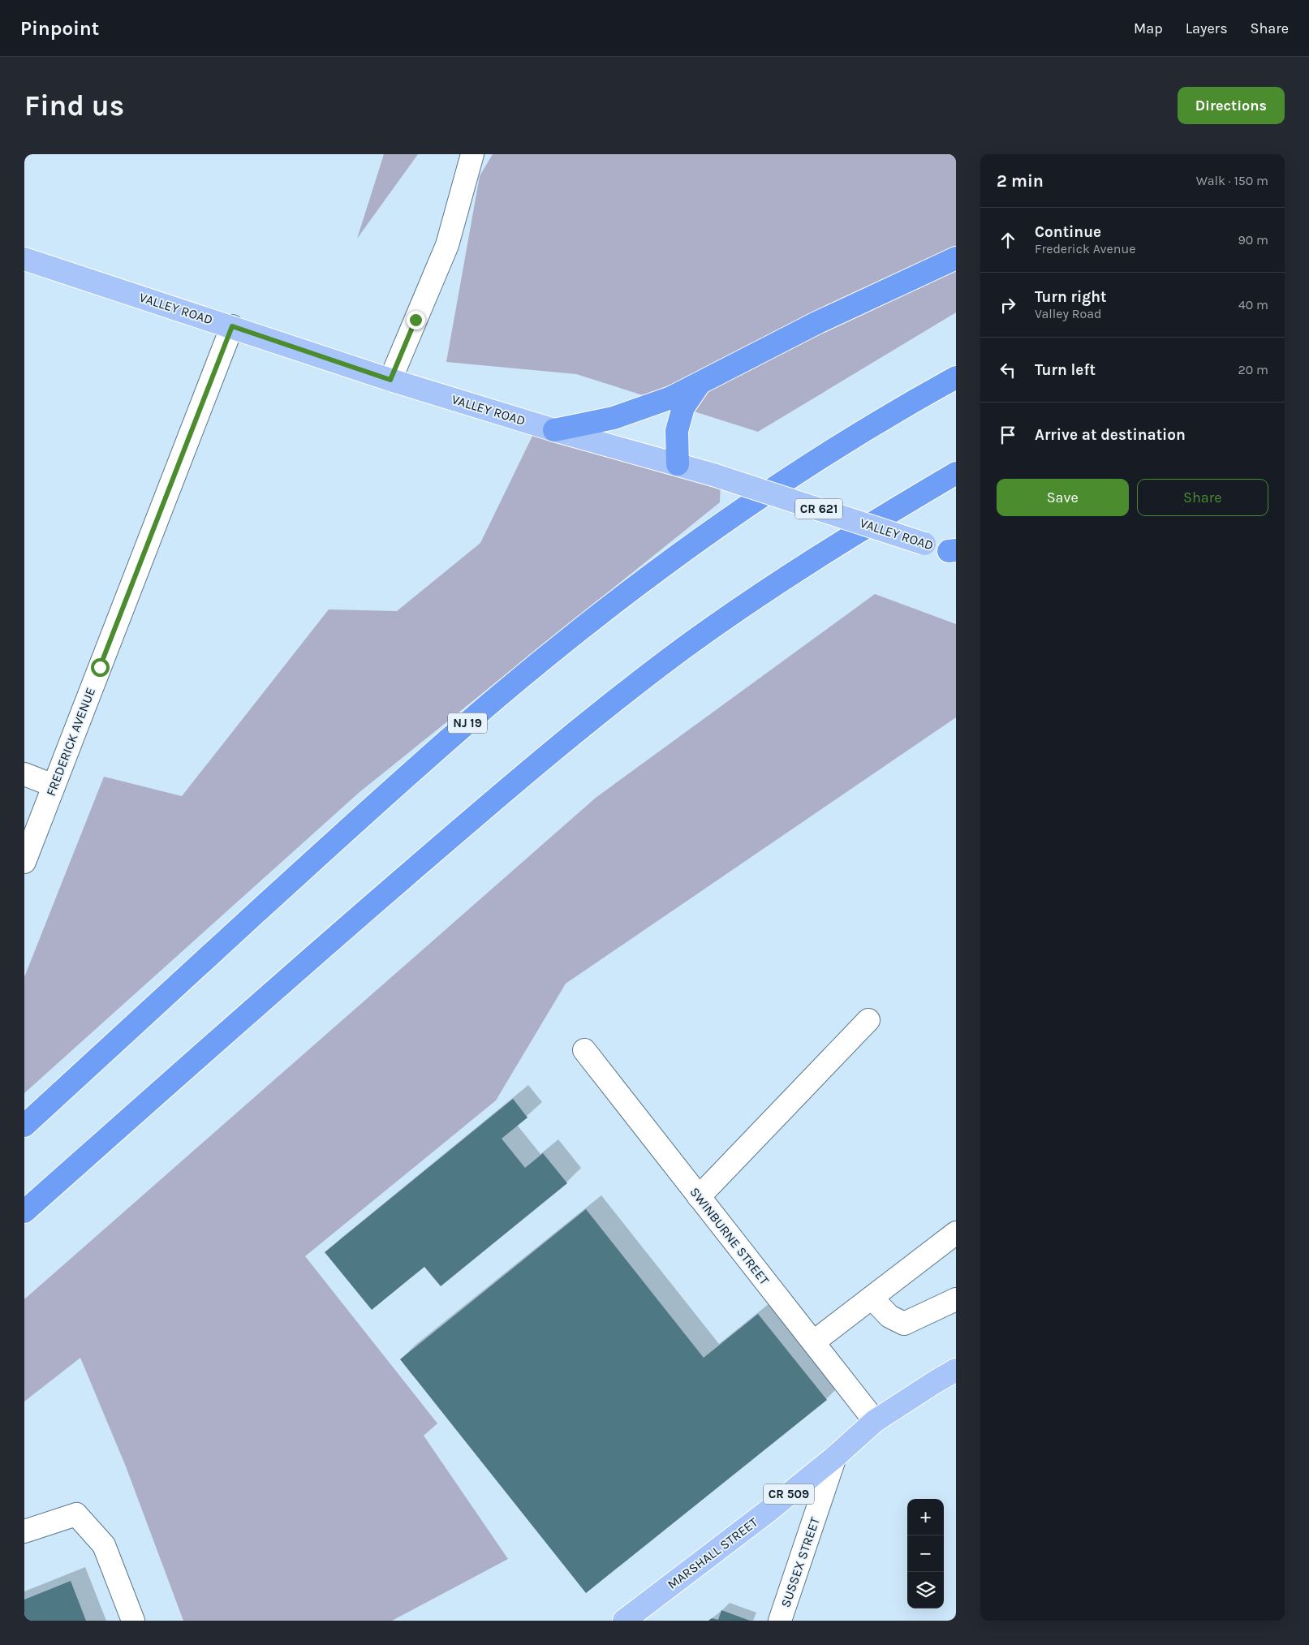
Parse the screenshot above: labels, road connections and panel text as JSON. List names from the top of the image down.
{
  "streets": {
    "highway": ["NJ 19"],
    "main road": [
      "VALLEY ROAD",
      "CR 621",
      "CR 509",
      "MARSHALL STREET"
    ],
    "street": ["FREDERICK AVENUE", "SWINBURNE STREET", "SUSSEX STREET"]
  },
  "crossings": [
    ["VALLEY ROAD", "FREDERICK AVENUE"],
    ["SWINBURNE STREET", "MARSHALL STREET"],
    ["MARSHALL STREET", "SUSSEX STREET"]
  ],
  "page": {
    "header": "Pinpoint",
    "nav": ["Map", "Layers", "Share"],
    "buttons": [
      "Directions",
      ["Save", "Share"]
    ],
    "title": "Find us",
    "heading": ["2 min", "Walk · 150 m"],
    "list": [
      ["Continue", "Frederick Avenue", "90 m"],
      ["Turn right", "Valley Road", "40 m"],
      ["Turn left", "20 m"],
      "Arrive at destination"
    ],
    "map_buttons": ["+", "−"]
  }
}
